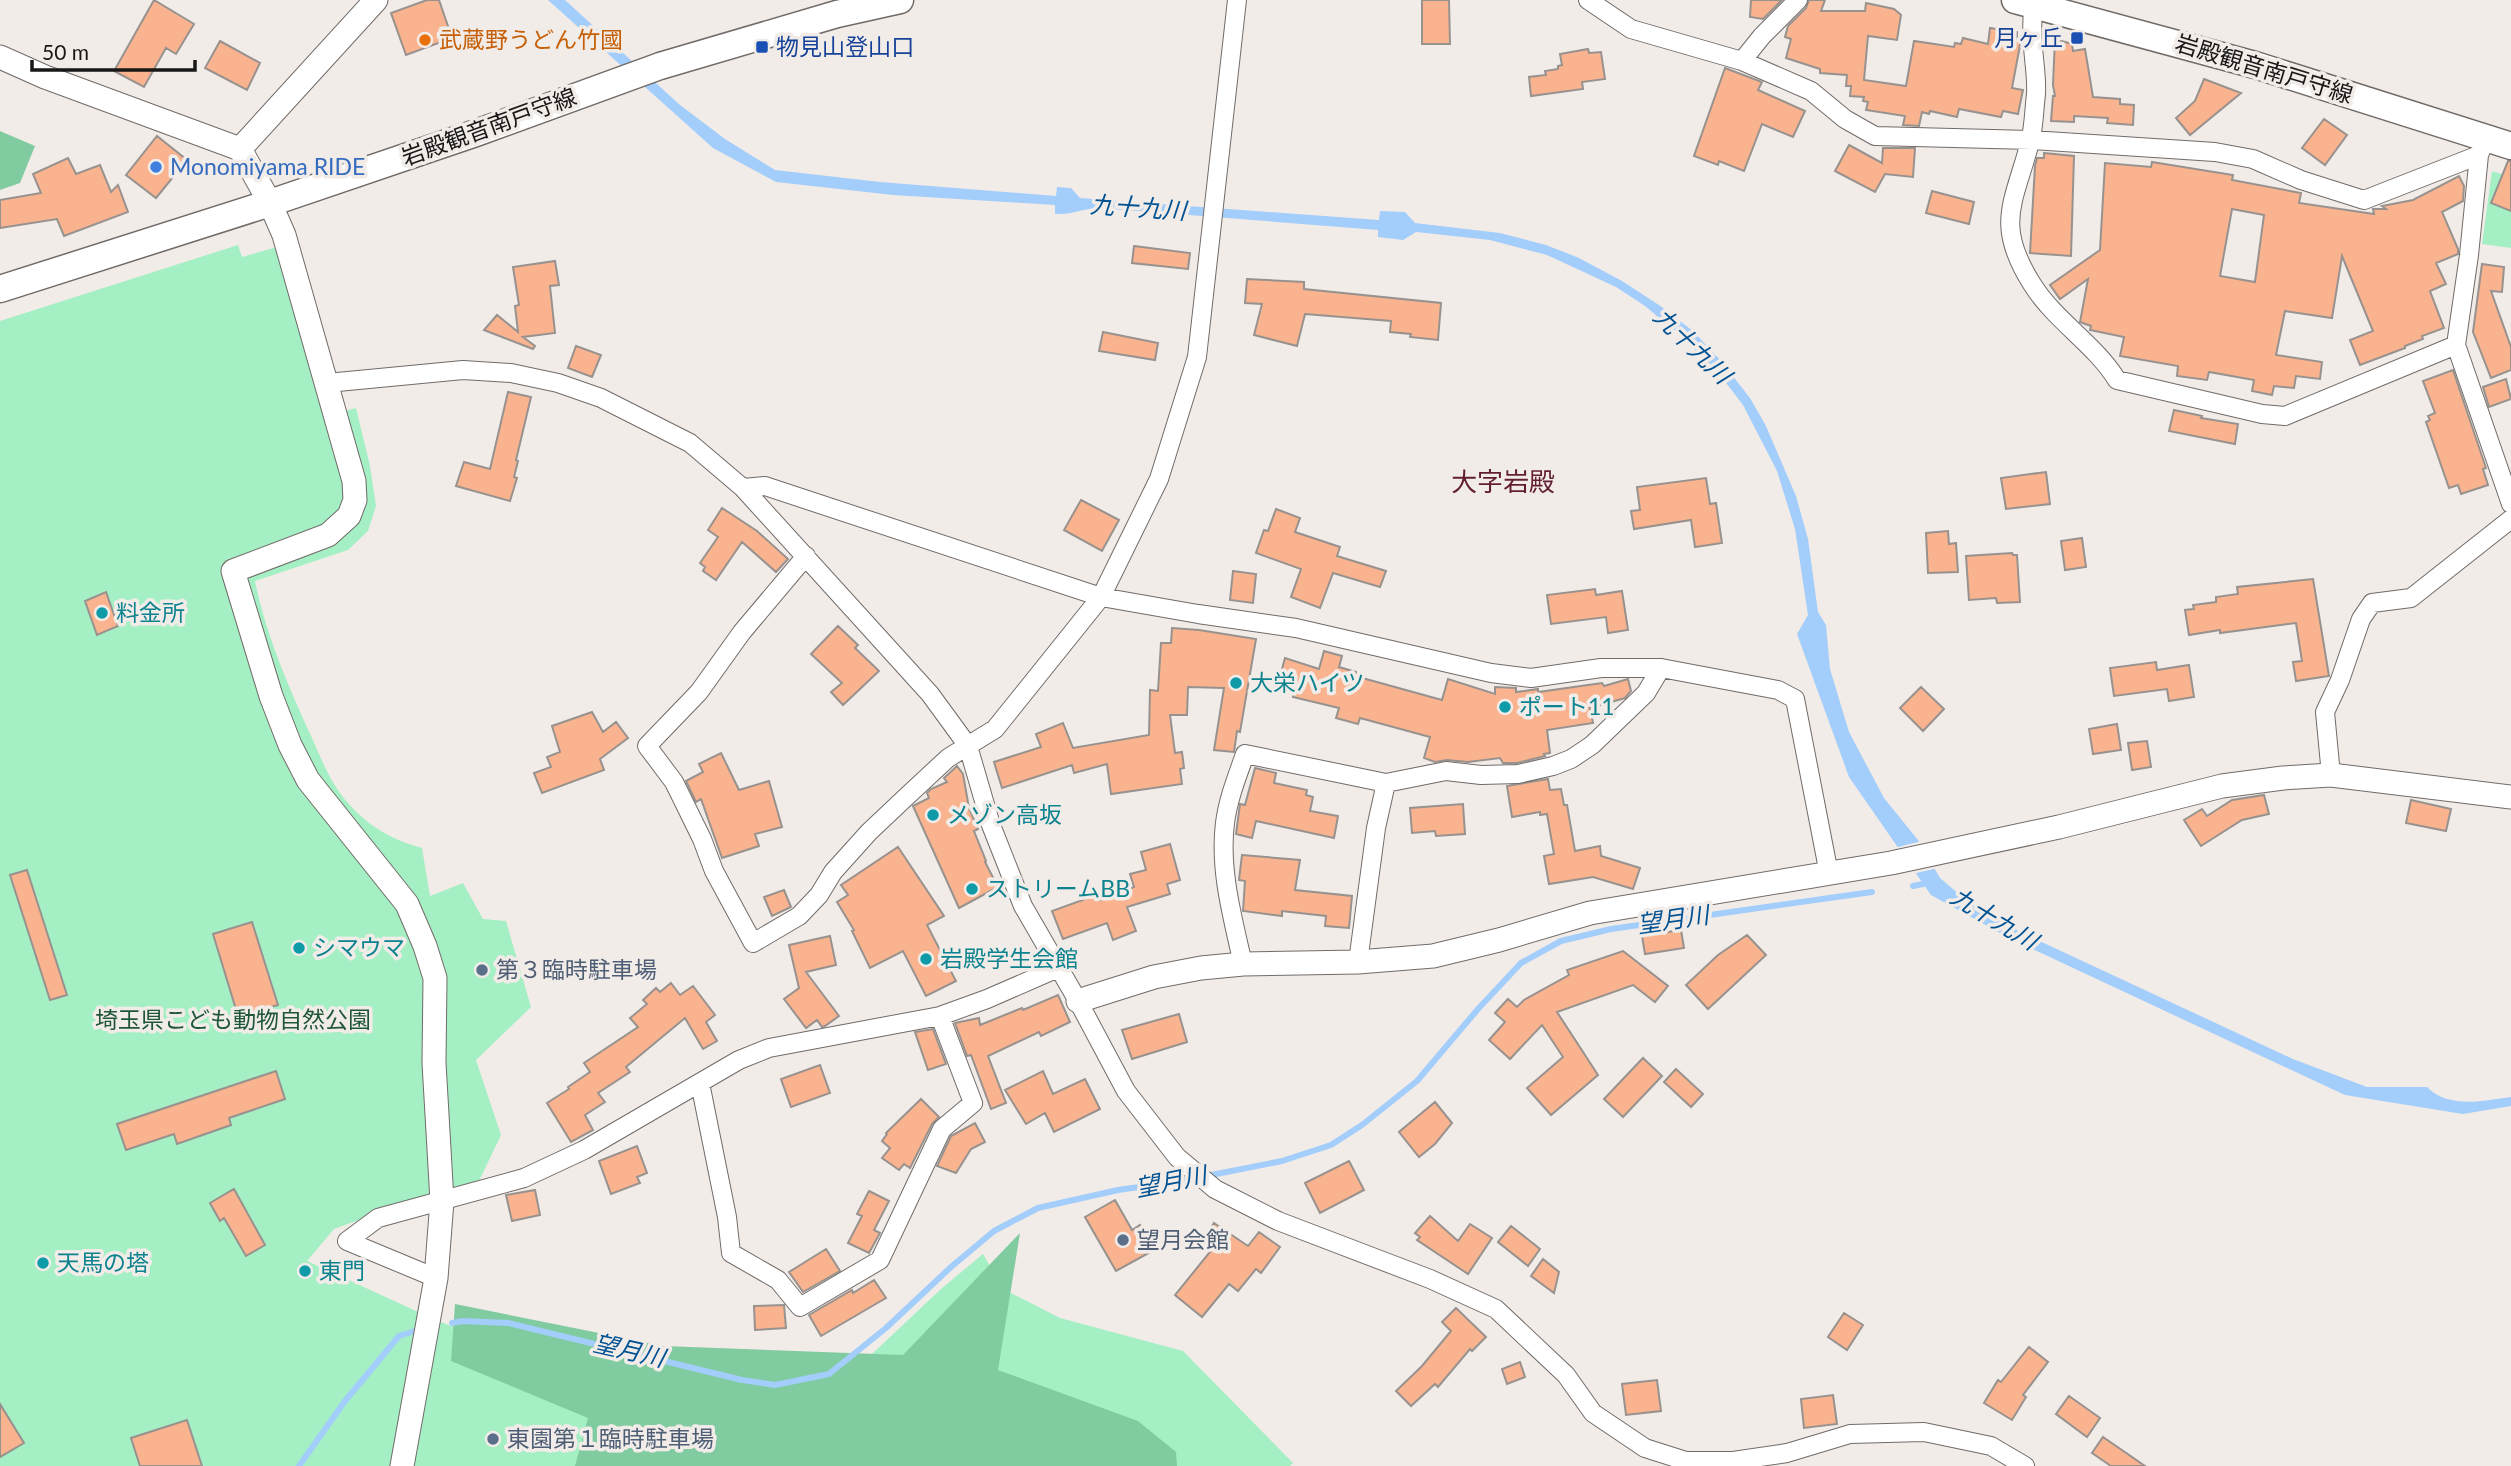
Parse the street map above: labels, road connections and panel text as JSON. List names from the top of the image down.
{
  "streets": {
    "main road": ["岩殿観音南戸守線"]
  },
  "districts": ["大字岩殿"],
  "water": ["九十九川", "望月川"],
  "parks": ["埼玉県こども動物自然公園"],
  "places": {
    "transit": ["月ヶ丘", "物見山登山口"],
    "other": [
      "武蔵野うどん竹國",
      "Monomiyama RIDE",
      "料金所",
      "大栄ハイツ",
      "ポート11",
      "メゾン高坂",
      "ストリームBB",
      "シマウマ",
      "岩殿学生会館",
      "第３臨時駐車場",
      "望月会館",
      "天馬の塔",
      "東門",
      "東園第１臨時駐車場"
    ]
  },
  "scale_bar": "50 m"
}
